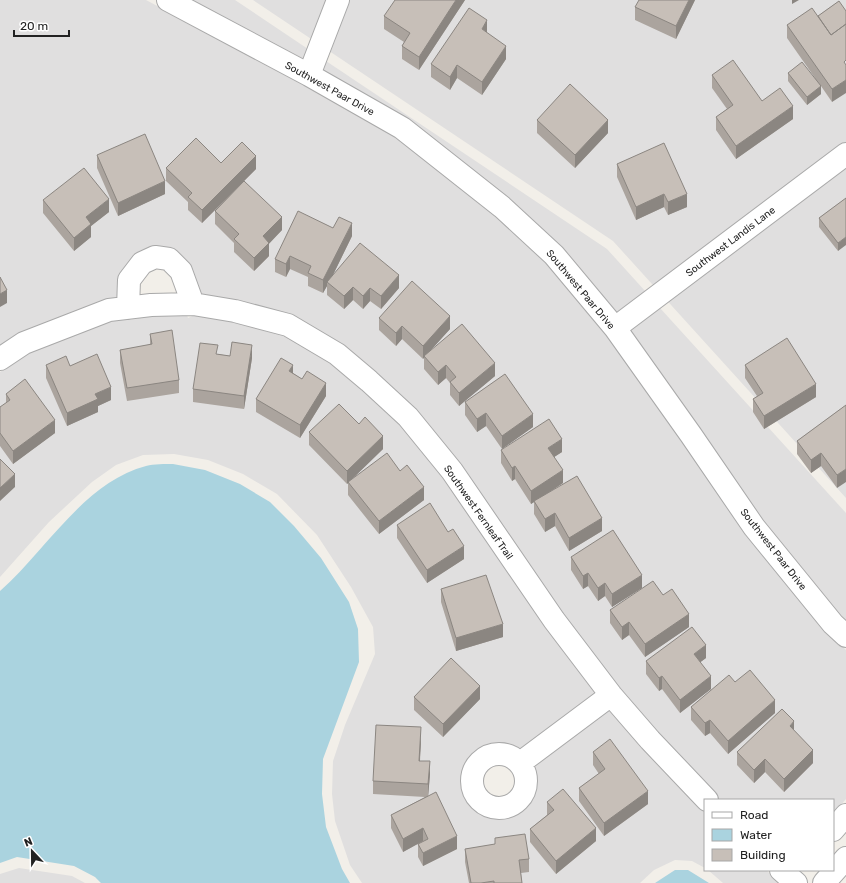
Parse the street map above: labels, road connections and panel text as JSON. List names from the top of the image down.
{
  "streets": {
    "street": ["Southwest Paar Drive", "Southwest Landis Lane", "Southwest Fernleaf Trail"]
  },
  "crossings": [
    ["Southwest Paar Drive", "Southwest Landis Lane"]
  ],
  "legend": ["Road", "Water", "Building"],
  "scale_bar": "20 m",
  "north": "top"
}
